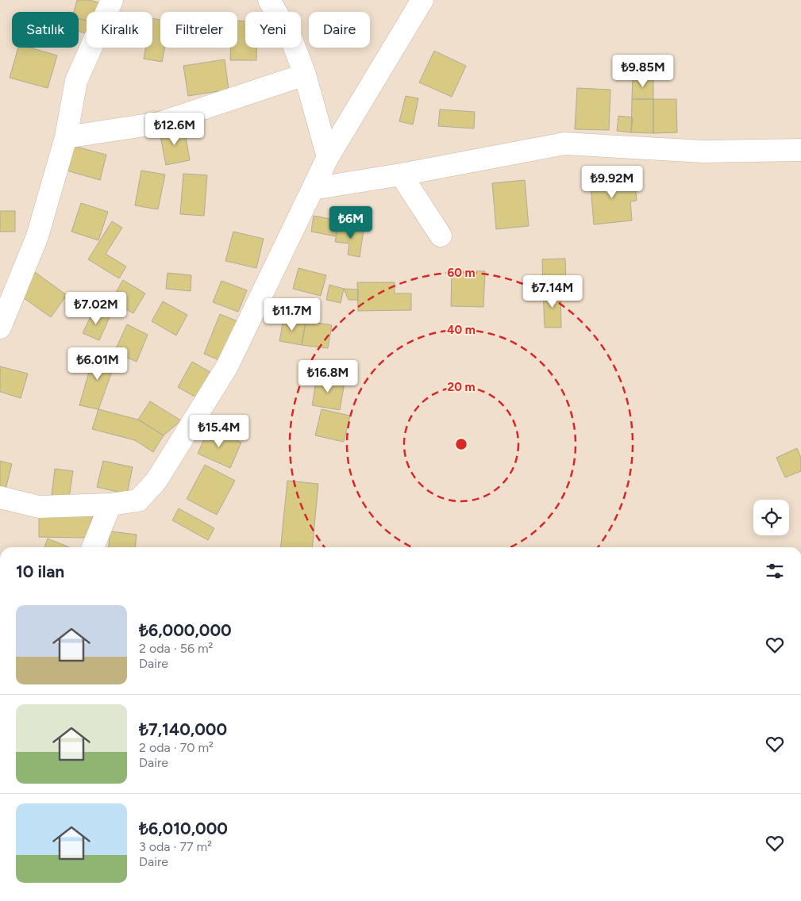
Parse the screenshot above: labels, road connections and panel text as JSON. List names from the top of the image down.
{
  "page": {
    "chip": [
      "Satılık",
      "Kiralık",
      "Filtreler",
      "Yeni",
      "Daire"
    ],
    "price": [
      "₺9.85M",
      "₺12.6M",
      "₺9.92M",
      "₺6M",
      "₺7.14M",
      "₺7.02M",
      "₺11.7M",
      "₺6.01M",
      "₺16.8M",
      "₺15.4M"
    ],
    "heading": "10 ilan",
    "list": [
      {
        "name": "₺6,000,000",
        "note": "2 oda · 56 m² · Daire"
      },
      {
        "name": "₺7,140,000",
        "note": "2 oda · 70 m² · Daire"
      },
      {
        "name": "₺6,010,000",
        "note": "3 oda · 77 m² · Daire"
      }
    ]
  },
  "rings": ["60 m", "40 m", "20 m"]
}
